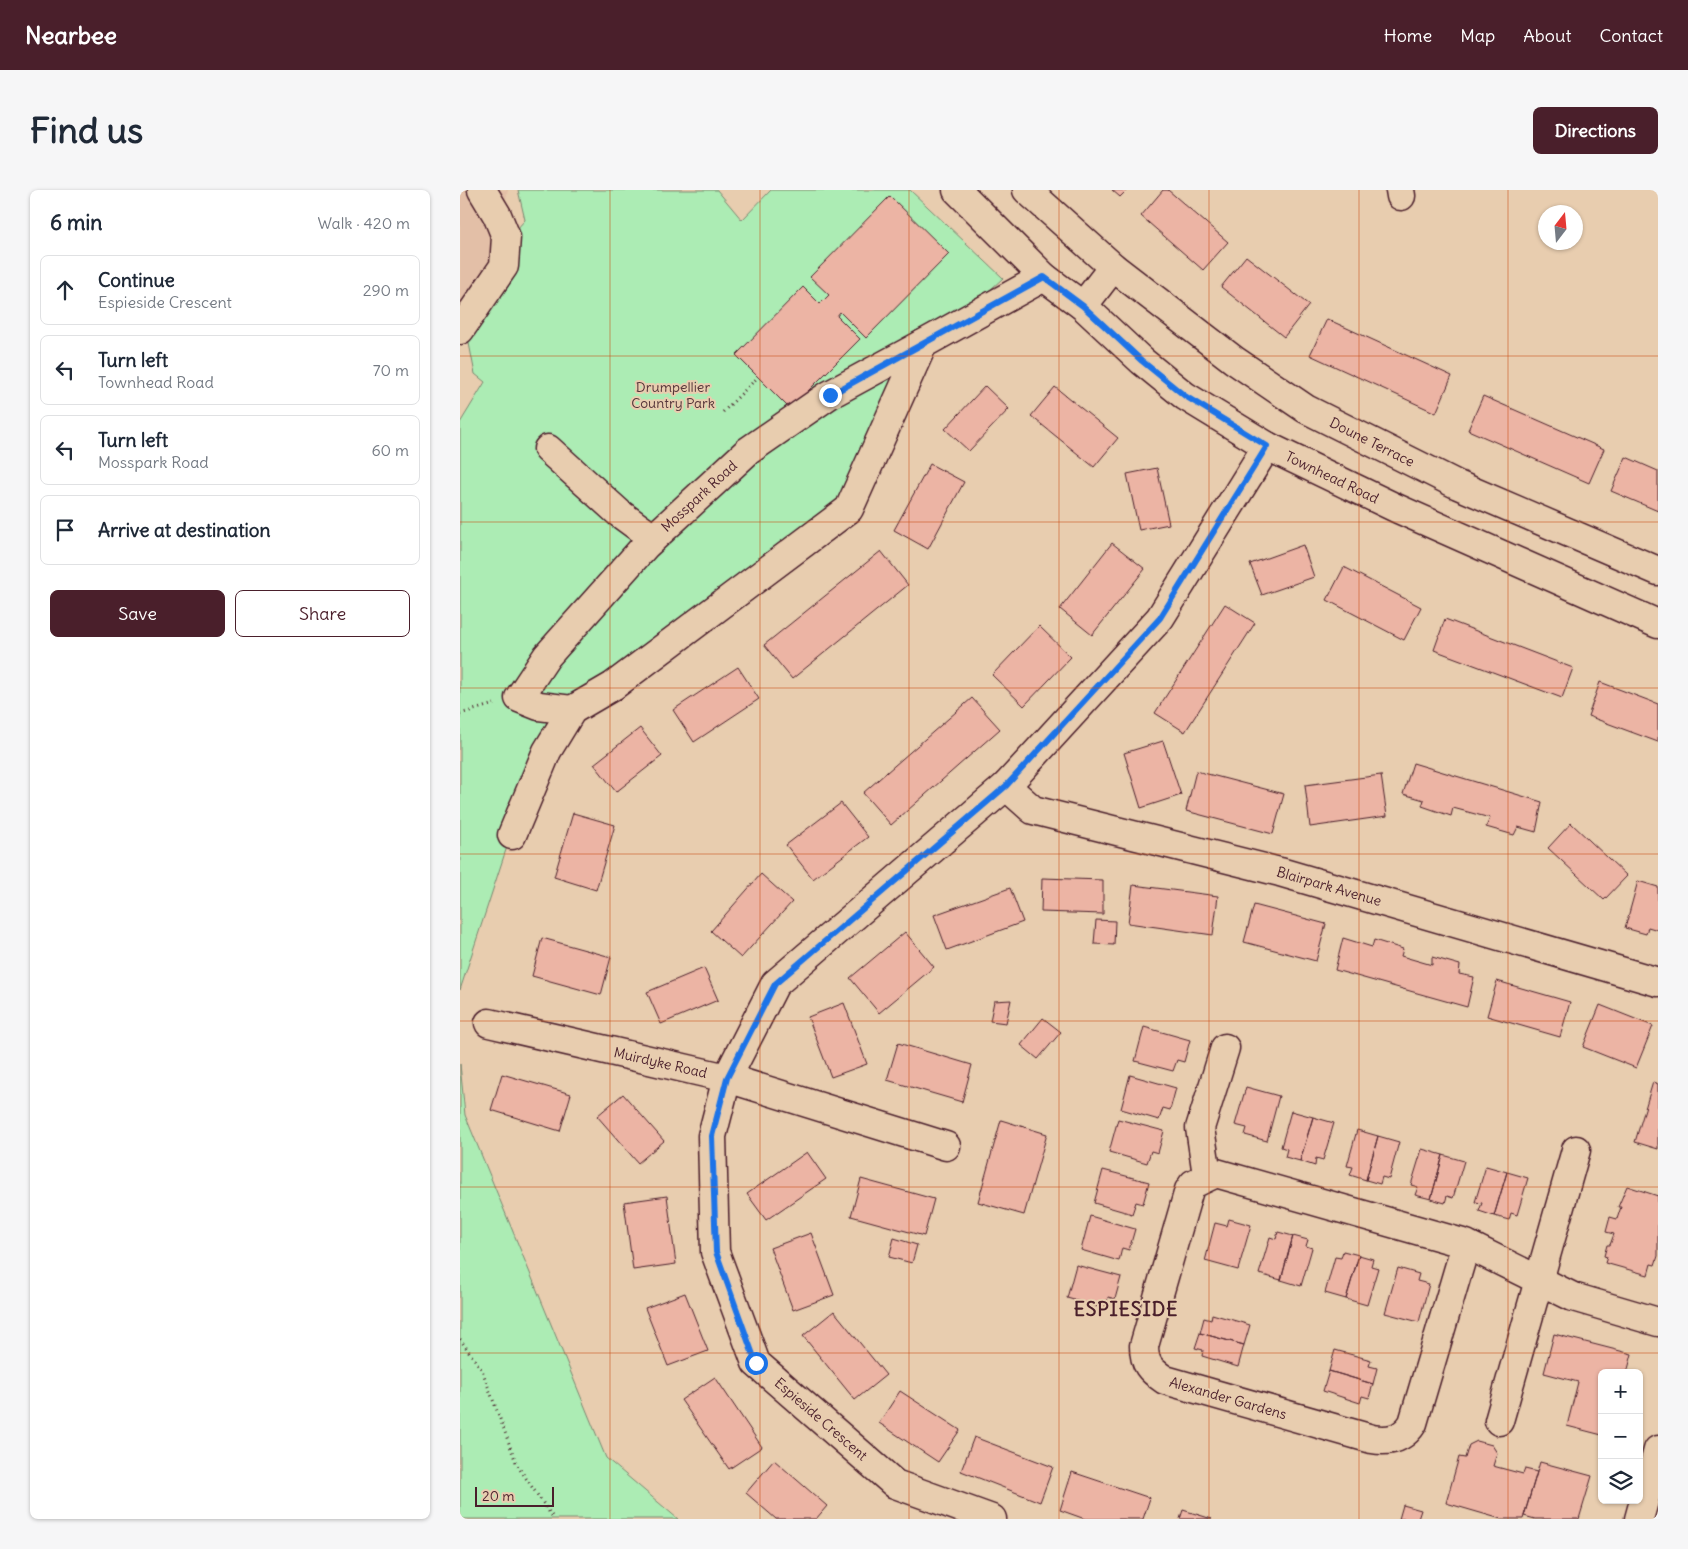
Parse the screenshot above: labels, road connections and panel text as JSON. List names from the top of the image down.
{
  "streets": {
    "street": [
      "Doune Terrace",
      "Townhead Road",
      "Mosspark Road",
      "Blairpark Avenue",
      "Muirdyke Road",
      "Alexander Gardens",
      "Espieside Crescent"
    ]
  },
  "crossings": [
    ["Townhead Road", "Mosspark Road"],
    ["Townhead Road", "Espieside Crescent"],
    ["Blairpark Avenue", "Espieside Crescent"],
    ["Muirdyke Road", "Espieside Crescent"]
  ],
  "districts": ["ESPIESIDE"],
  "parks": ["Drumpellier Country Park"],
  "scale_bar": "20 m",
  "north": "top",
  "page": {
    "header": "Nearbee",
    "nav": [
      "Home",
      "Map",
      "About",
      "Contact"
    ],
    "buttons": [
      "Directions",
      ["Save", "Share"]
    ],
    "title": "Find us",
    "heading": ["6 min", "Walk · 420 m"],
    "list": [
      ["Continue", "Espieside Crescent", "290 m"],
      ["Turn left", "Townhead Road", "70 m"],
      ["Turn left", "Mosspark Road", "60 m"],
      "Arrive at destination"
    ],
    "map_buttons": ["+", "−"],
    "scale": "20 m"
  }
}
